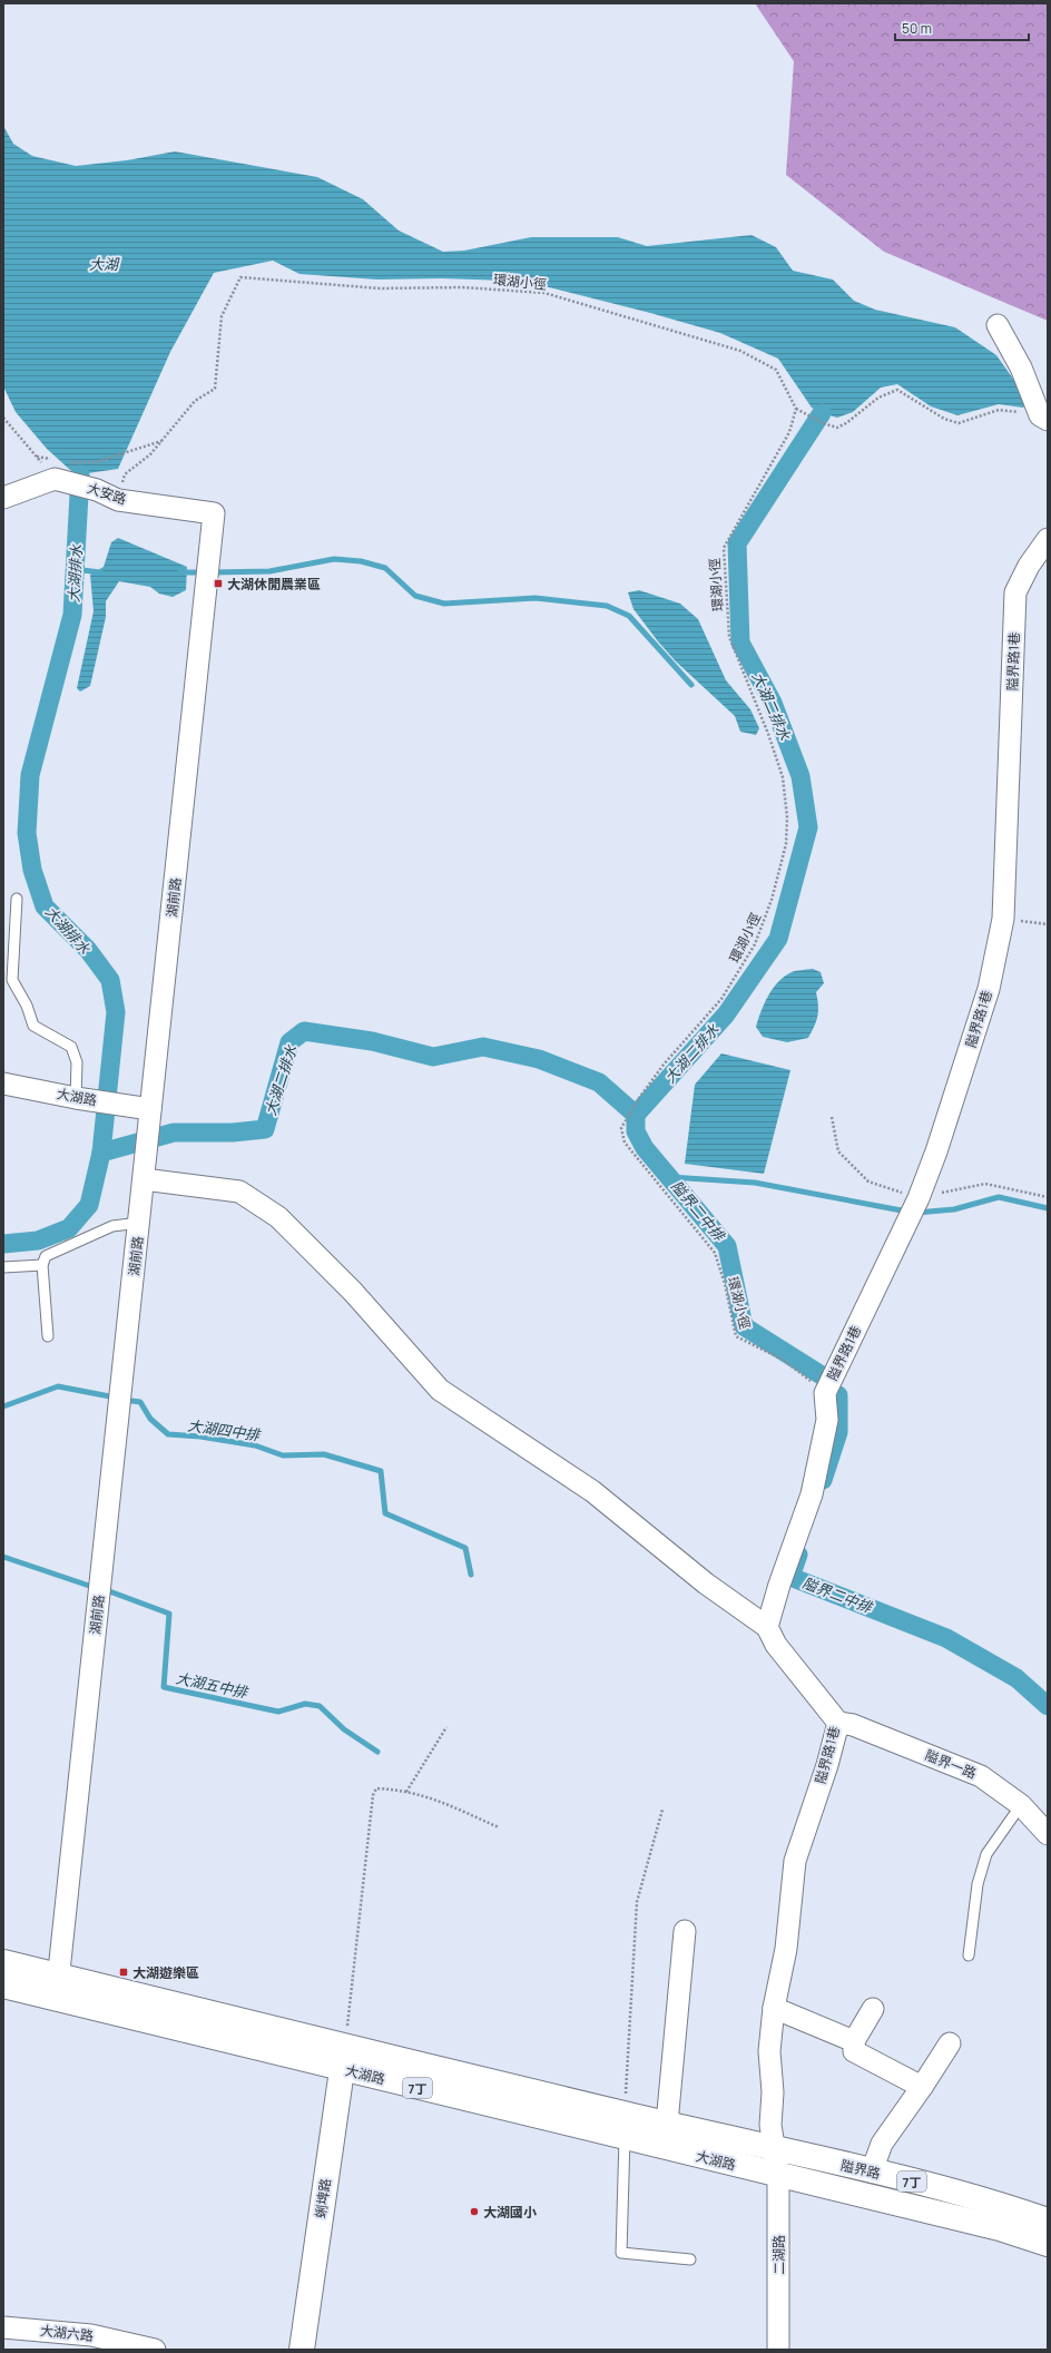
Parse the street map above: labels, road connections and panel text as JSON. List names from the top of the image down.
{
  "streets": {
    "main road": [
      "大湖路",
      "7丁",
      "隘界路",
      "蜊埤路"
    ],
    "street": [
      "大安路",
      "隘界路1巷",
      "湖前路",
      "隘界一路",
      "二湖路",
      "大湖六路"
    ],
    "path": ["環湖小徑"]
  },
  "crossings": [
    ["環湖小徑", "隘界路1巷"],
    ["大安路", "湖前路"],
    ["隘界路1巷", "大湖路"],
    ["隘界路1巷", "隘界一路"],
    ["隘界路1巷", "隘界路"],
    ["隘界路1巷", "二湖路"],
    ["湖前路", "大湖路"],
    ["大湖路", "隘界路"],
    ["大湖路", "蜊埤路"],
    ["大湖路", "二湖路"],
    ["隘界路", "二湖路"]
  ],
  "water": [
    "大湖",
    "大湖排水",
    "大湖二排水",
    "隘界二中排",
    "大湖四中排",
    "大湖五中排"
  ],
  "places": {
    "transit": ["大湖休閒農業區", "大湖遊樂區"],
    "other": ["大湖國小"]
  },
  "scale_bar": "50 m"
}
